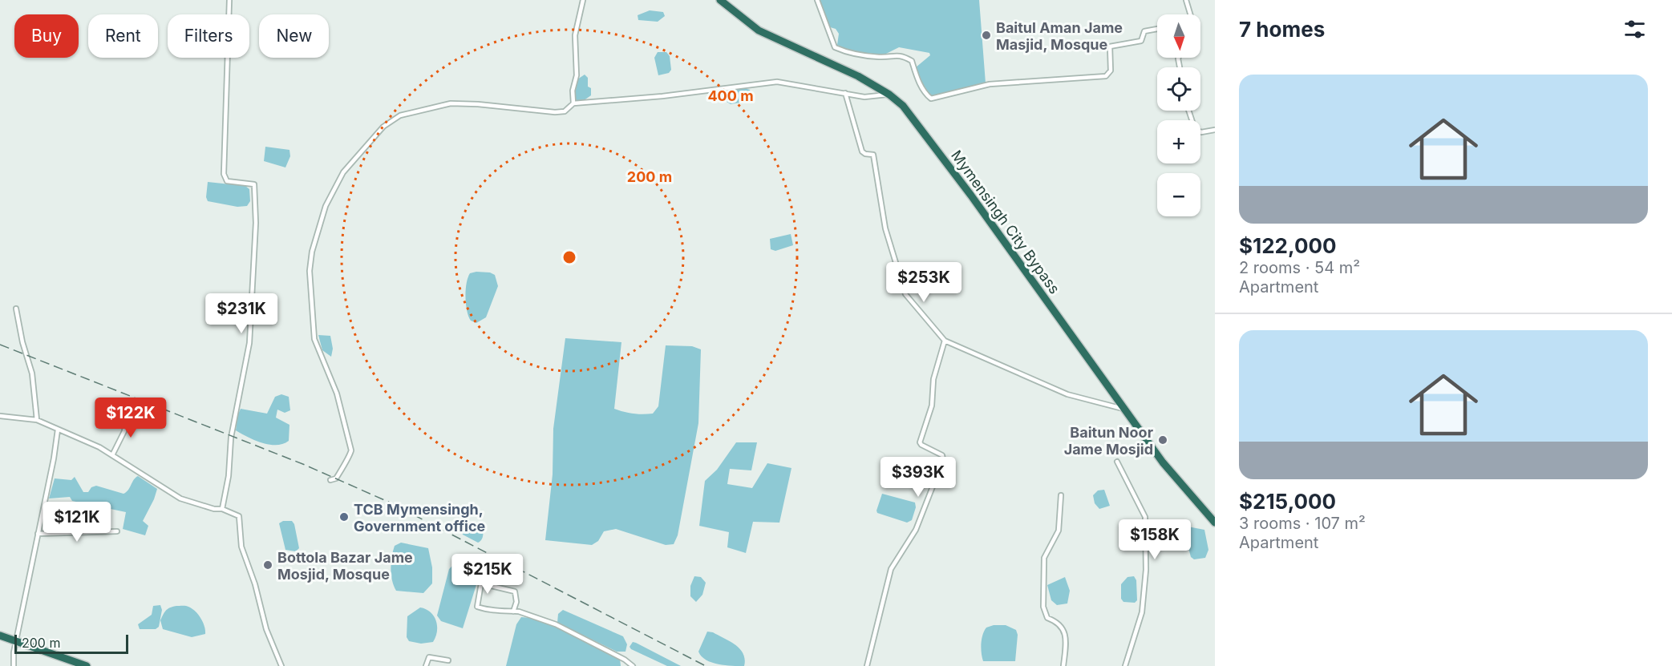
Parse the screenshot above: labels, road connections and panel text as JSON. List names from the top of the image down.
{
  "streets": {
    "highway": ["Mymensingh City Bypass"]
  },
  "places": [
    "Baitul Aman Jame Masjid, Mosque",
    "Baitun Noor Jame Mosjid",
    "TCB Mymensingh, Government office",
    "Bottola Bazar Jame Mosjid, Mosque"
  ],
  "scale_bar": "200 m",
  "north": "bottom",
  "page": {
    "heading": "7 homes",
    "map_buttons": ["+", "−"],
    "chip": [
      "Buy",
      "Rent",
      "Filters",
      "New"
    ],
    "list": [
      {
        "name": "$122,000",
        "note": "2 rooms · 54 m² · Apartment"
      },
      {
        "name": "$215,000",
        "note": "3 rooms · 107 m² · Apartment"
      }
    ],
    "price": [
      "$253K",
      "$231K",
      "$122K",
      "$393K",
      "$121K",
      "$158K",
      "$215K"
    ],
    "scale": "200 m"
  },
  "rings": ["400 m", "200 m"]
}
